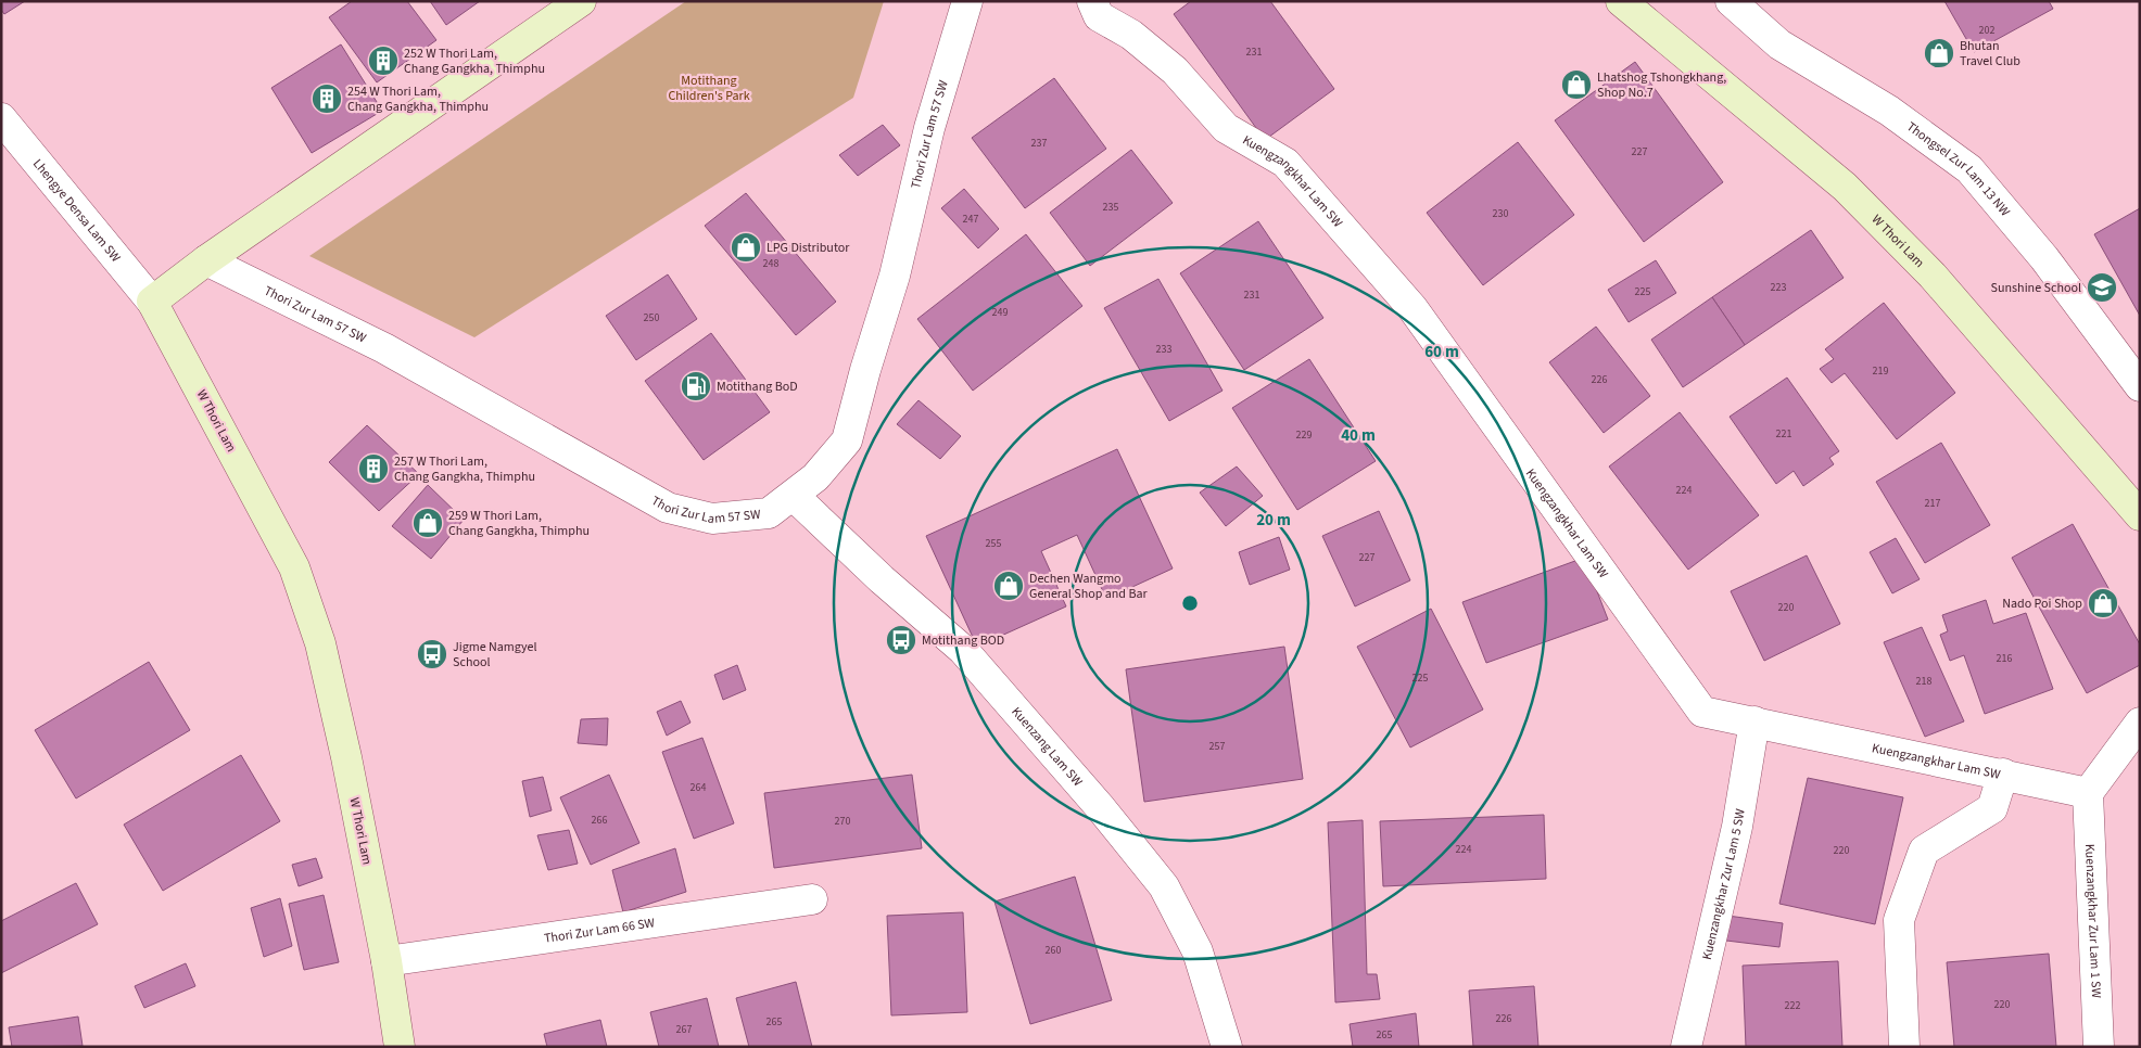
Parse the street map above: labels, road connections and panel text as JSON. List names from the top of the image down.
{
  "streets": {
    "main road": ["W Thori Lam"],
    "street": [
      "Thori Zur Lam 57 SW",
      "Thongsel Zur Lam 13 NW",
      "Kuengzangkhar Lam SW",
      "Lhengye Densa Lam SW",
      "Kuenzang Lam SW",
      "Kuenzangkhar Zur Lam 5 SW",
      "Kuenzangkhar Zur Lam 1 SW",
      "Thori Zur Lam 66 SW"
    ]
  },
  "crossings": [
    ["Thori Zur Lam 57 SW", "Kuenzang Lam SW"],
    ["Kuengzangkhar Lam SW", "Kuenzangkhar Zur Lam 5 SW"],
    ["Kuengzangkhar Lam SW", "Kuenzangkhar Zur Lam 1 SW"],
    ["Lhengye Densa Lam SW", "W Thori Lam"],
    ["W Thori Lam", "Thori Zur Lam 66 SW"]
  ],
  "parks": ["Motithang Children's Park"],
  "places": {
    "shop": [
      "Bhutan Travel Club",
      "Lhatshog Tshongkhang, Shop No.7",
      "LPG Distributor",
      "259 W Thori Lam, Chang Gangkha, Thimphu",
      "Dechen Wangmo General Shop and Bar",
      "Nado Poi Shop"
    ],
    "building": ["252 W Thori Lam, Chang Gangkha, Thimphu", "254 W Thori Lam, Chang Gangkha, Thimphu", "257 W Thori Lam, Chang Gangkha, Thimphu"],
    "school or university": ["Sunshine School"],
    "fuel station": ["Motithang BoD"],
    "bus stop": ["Motithang BOD", "Jigme Namgyel School"]
  },
  "house_numbers": [
    "202",
    "231",
    "237",
    "227",
    "235",
    "230",
    "247",
    "248",
    "223",
    "225",
    "231",
    "249",
    "250",
    "233",
    "219",
    "226",
    "221",
    "229",
    "224",
    "217",
    "255",
    "227",
    "220",
    "216",
    "225",
    "218",
    "257",
    "264",
    "266",
    "270",
    "224",
    "220",
    "260",
    "220",
    "222",
    "226",
    "265",
    "267",
    "265"
  ],
  "rings": ["60 m", "40 m", "20 m"]
}
